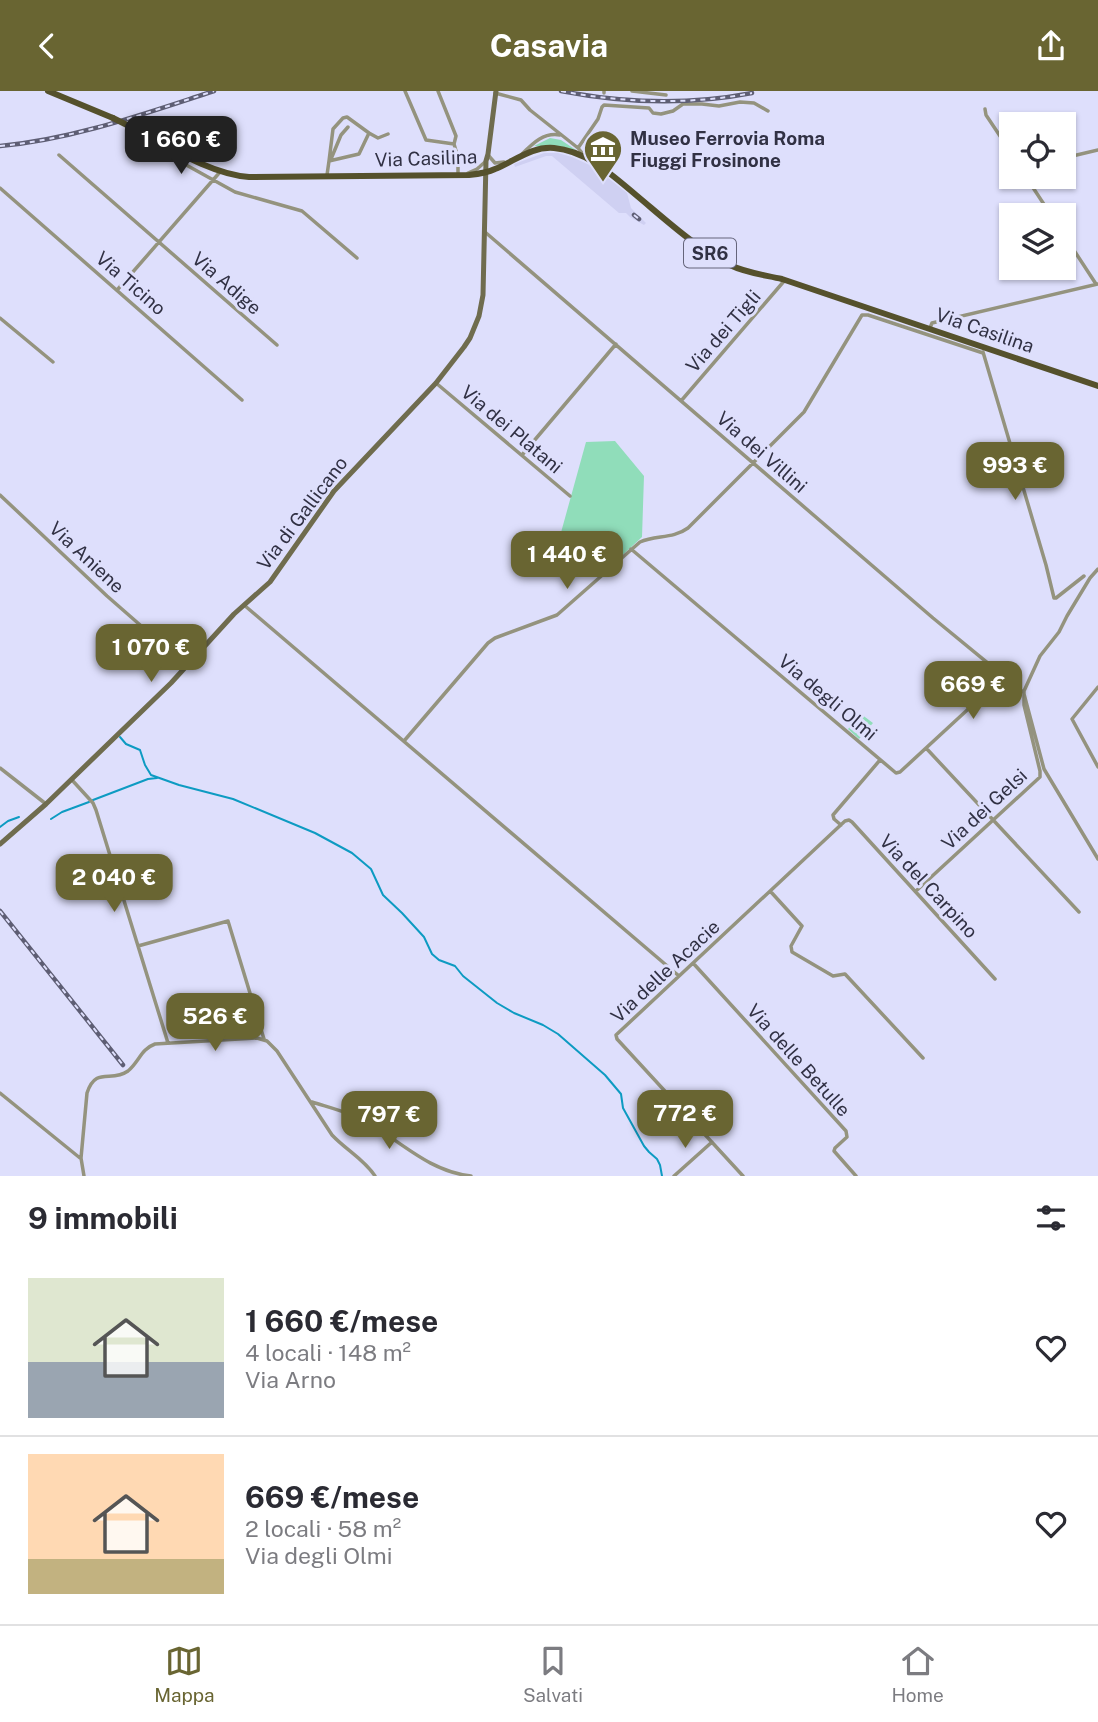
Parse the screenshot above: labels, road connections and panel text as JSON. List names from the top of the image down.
{
  "streets": {
    "main road": ["Via Casilina", "SR6"],
    "street": [
      "Via Ticino",
      "Via Adige",
      "Via dei Tigli",
      "Via dei Platani",
      "Via dei Villini",
      "Via di Gallicano",
      "Via Aniene",
      "Via degli Olmi",
      "Via dei Gelsi",
      "Via del Carpino",
      "Via delle Acacie",
      "Via delle Betulle"
    ]
  },
  "crossings": [
    ["Via Casilina", "Via dei Tigli"],
    ["Via Casilina", "Via di Gallicano"],
    ["Via dei Tigli", "Via dei Villini"],
    ["Via dei Platani", "Via di Gallicano"],
    ["Via dei Villini", "Via di Gallicano"],
    ["Via dei Villini", "Via degli Olmi"],
    ["Via dei Villini", "Via dei Gelsi"],
    ["Via di Gallicano", "Via Aniene"],
    ["Via dei Gelsi", "Via del Carpino"],
    ["Via del Carpino", "Via delle Acacie"],
    ["Via delle Acacie", "Via delle Betulle"]
  ],
  "places": {
    "museum": ["Museo Ferrovia Roma Fiuggi Frosinone"]
  },
  "page": {
    "header": "Casavia",
    "price": [
      "1 660 €",
      "993 €",
      "1 440 €",
      "1 070 €",
      "669 €",
      "2 040 €",
      "526 €",
      "772 €",
      "797 €"
    ],
    "heading": "9 immobili",
    "list": [
      {
        "name": "1 660 €/mese",
        "note": "4 locali · 148 m² · Via Arno"
      },
      {
        "name": "669 €/mese",
        "note": "2 locali · 58 m² · Via degli Olmi"
      }
    ],
    "tabs": ["Mappa", "Salvati", "Home"]
  }
}
